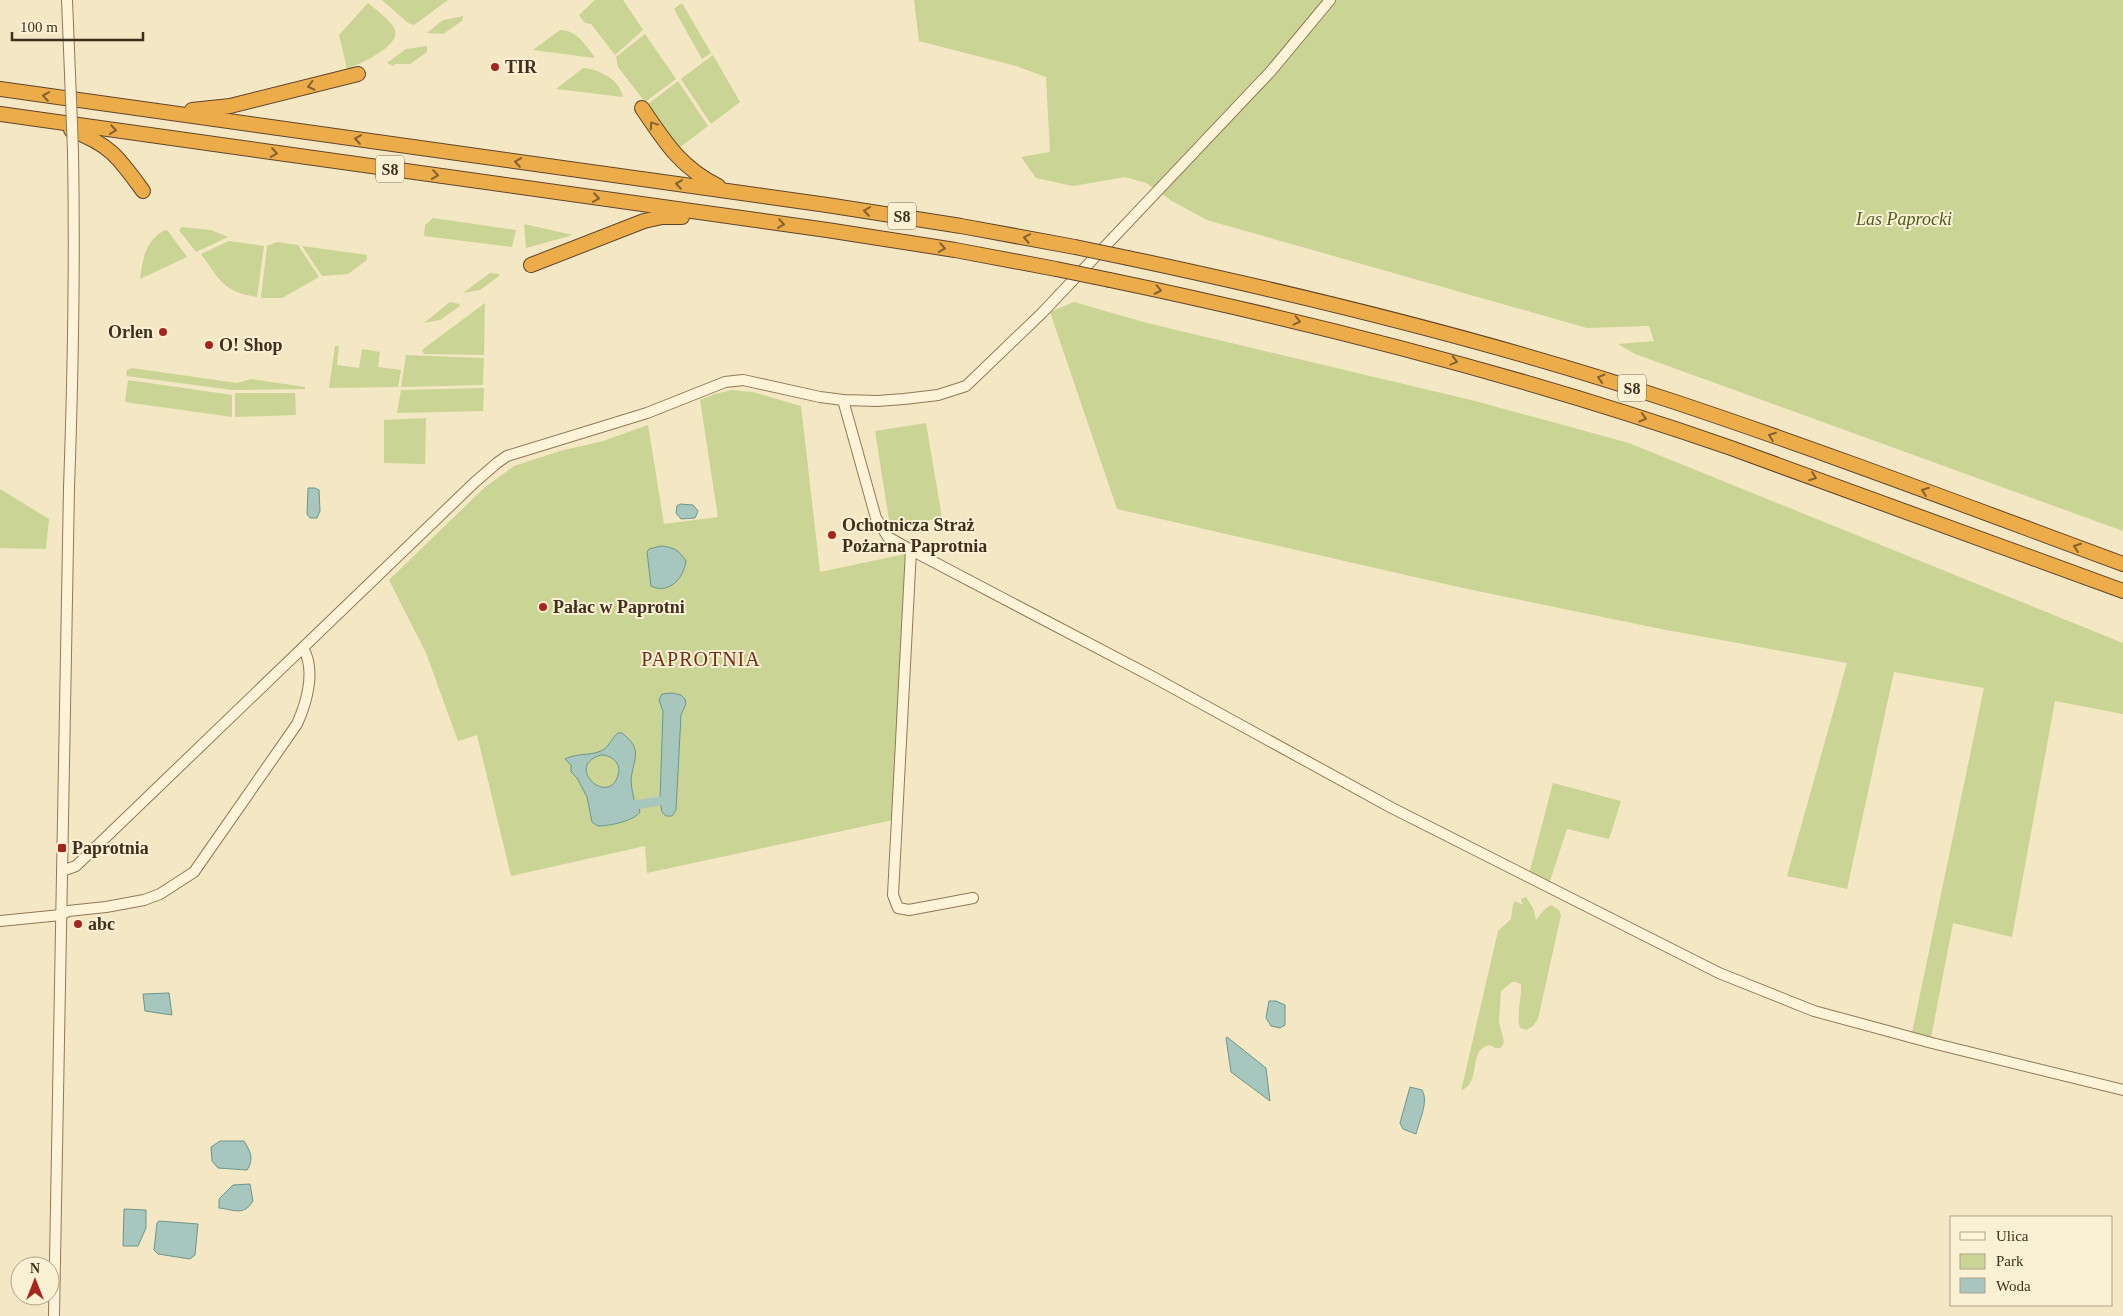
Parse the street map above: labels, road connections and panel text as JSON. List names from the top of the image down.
{
  "streets": {
    "highway": ["S8"]
  },
  "districts": ["PAPROTNIA"],
  "parks": ["Las Paprocki"],
  "places": {
    "other": [
      "TIR",
      "Orlen",
      "O! Shop",
      "Ochotnicza Straż Pożarna Paprotnia",
      "Pałac w Paprotni",
      "abc"
    ],
    "transit": ["Paprotnia"]
  },
  "legend": ["Ulica", "Park", "Woda"],
  "scale_bar": "100 m",
  "north": "top"
}
